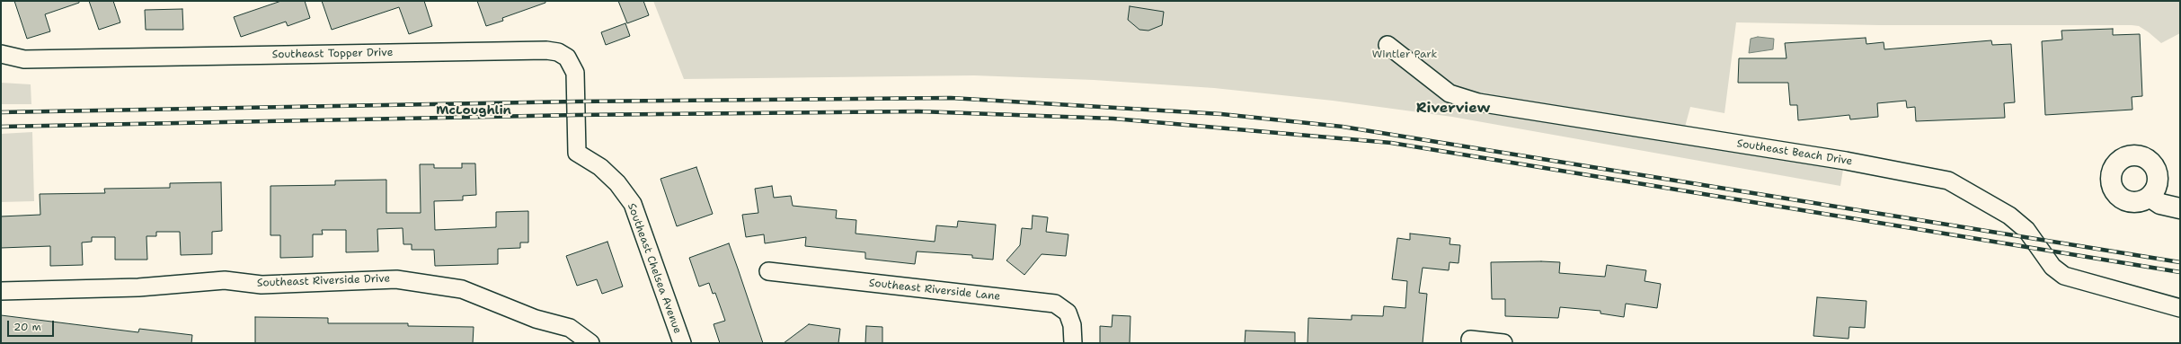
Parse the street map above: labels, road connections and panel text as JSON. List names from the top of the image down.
{
  "streets": {
    "street": [
      "Southeast Topper Drive",
      "Southeast Beach Drive",
      "Southeast Chelsea Avenue",
      "Southeast Riverside Drive",
      "Southeast Riverside Lane"
    ]
  },
  "crossings": [
    ["Southeast Topper Drive", "Southeast Chelsea Avenue"]
  ],
  "districts": ["Riverview", "McLoughlin"],
  "parks": ["Wintler Park"],
  "scale_bar": "20 m"
}
